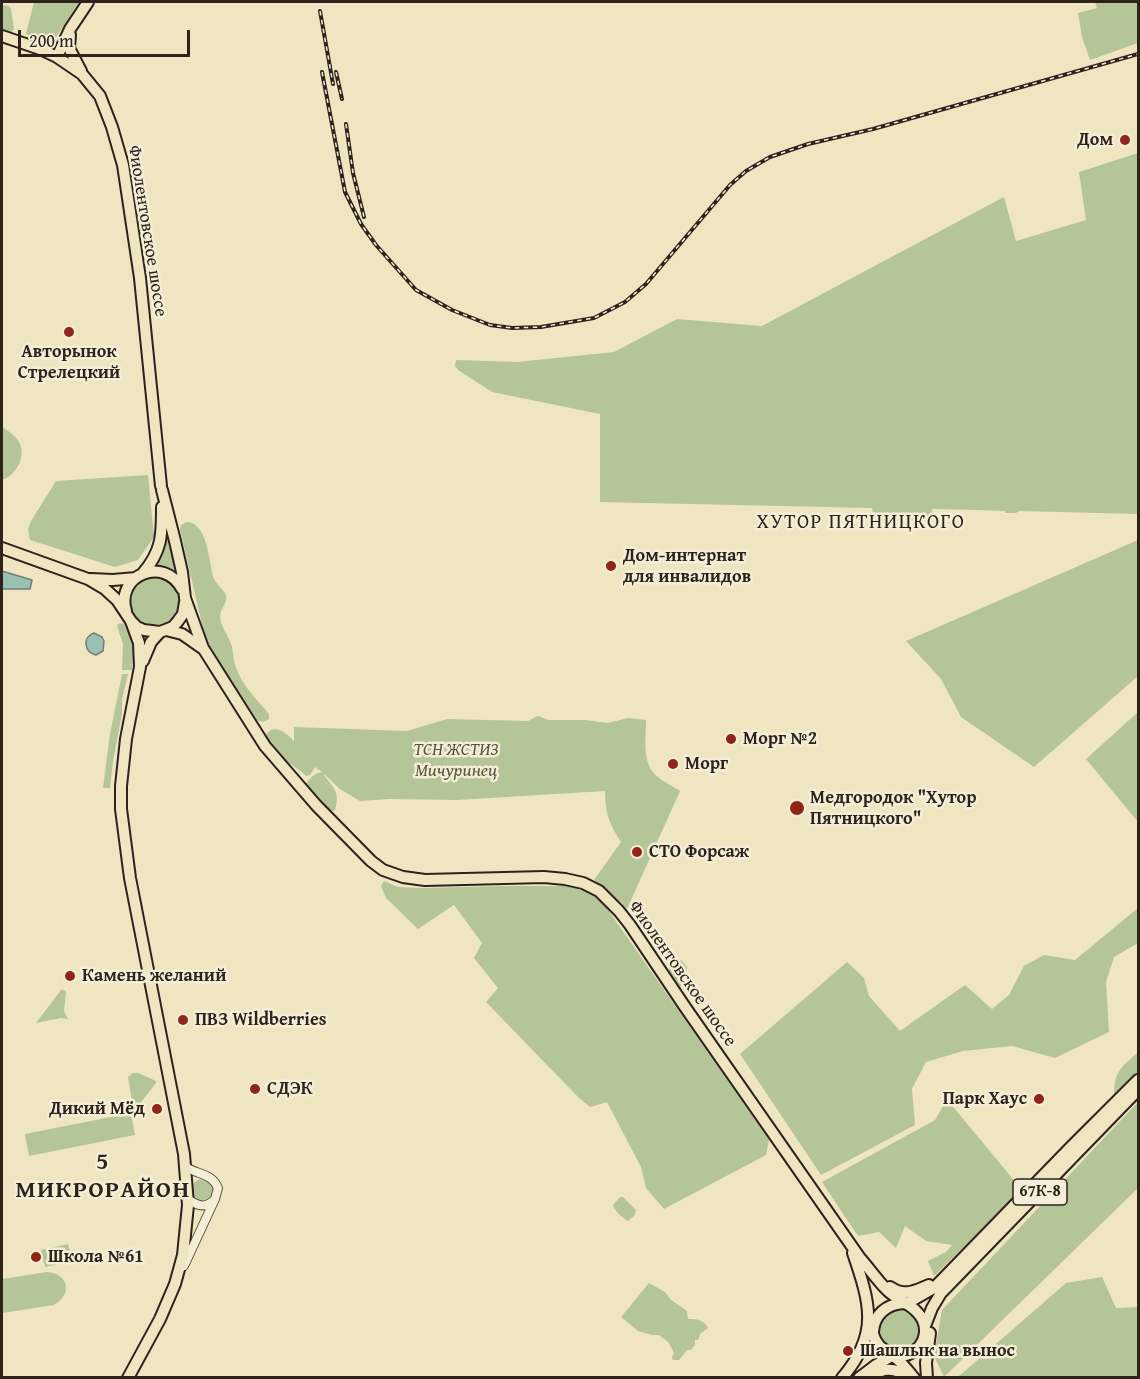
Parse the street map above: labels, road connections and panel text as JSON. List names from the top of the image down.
{
  "streets": {
    "main road": ["Фиолентовское шоссе", "67К-8"]
  },
  "crossings": [
    ["Фиолентовское шоссе", "67К-8"]
  ],
  "districts": ["ХУТОР ПЯТНИЦКОГО", "5 МИКРОРАЙОН"],
  "parks": ["ТСН ЖСТИЗ Мичуринец"],
  "places": [
    "Дом",
    "Авторынок Стрелецкий",
    "Дом-интернат для инвалидов",
    "Морг №2",
    "Морг",
    "Медгородок \"Хутор Пятницкого\"",
    "СТО Форсаж",
    "Камень желаний",
    "ПВЗ Wildberries",
    "СДЭК",
    "Парк Хаус",
    "Дикий Мёд",
    "Школа №61",
    "Шашлык на вынос"
  ],
  "scale_bar": "200 m"
}
